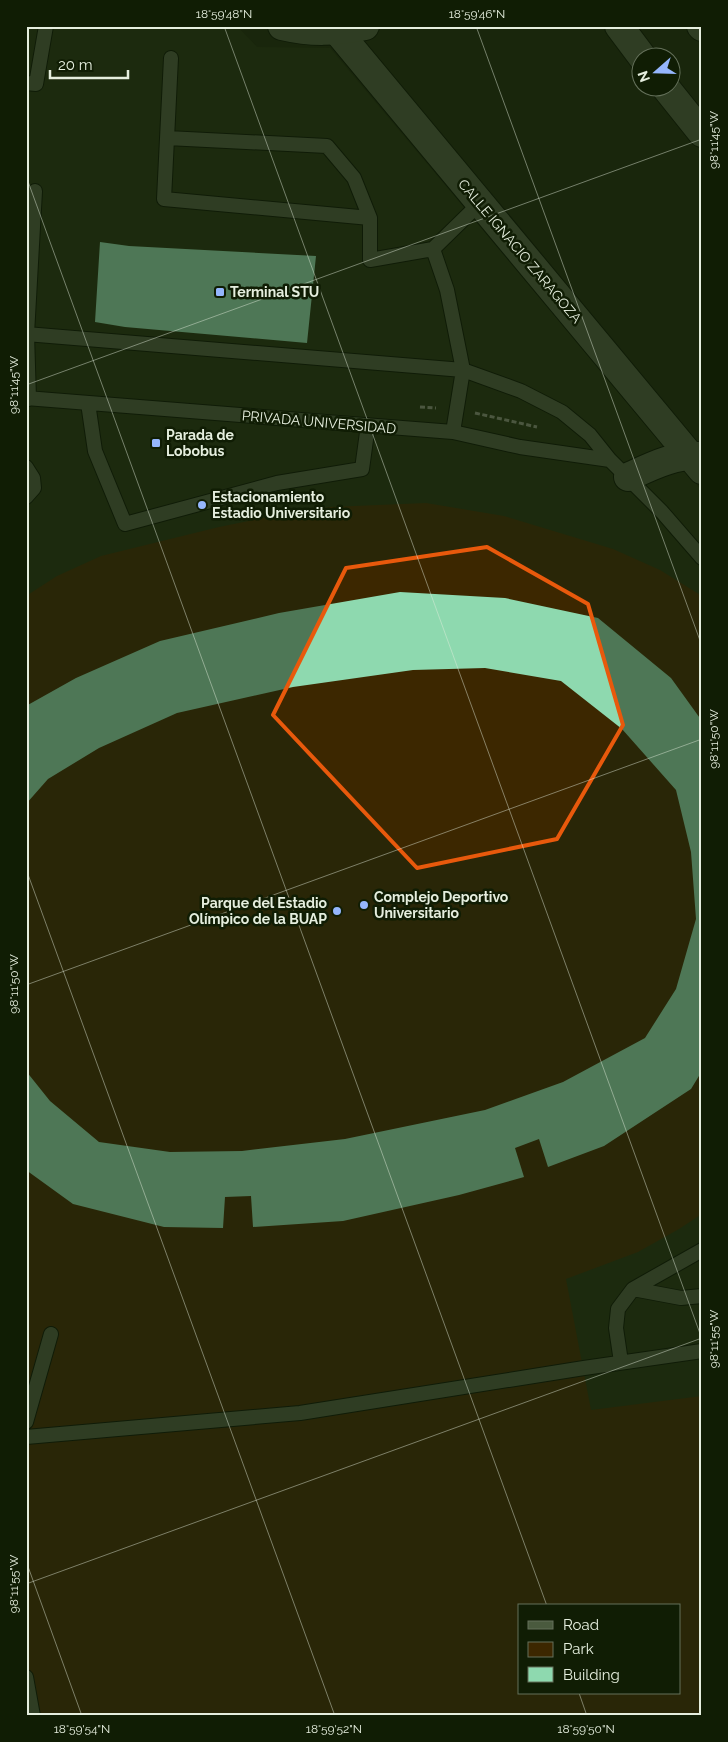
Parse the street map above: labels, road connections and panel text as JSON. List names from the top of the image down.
{
  "streets": {
    "street": ["CALLE IGNACIO ZARAGOZA"],
    "lane": ["PRIVADA UNIVERSIDAD"]
  },
  "places": {
    "transit": ["Terminal STU", "Parada de Lobobus"],
    "other": ["Estacionamiento Estadio Universitario", "Complejo Deportivo Universitario", "Parque del Estadio Olímpico de la BUAP"]
  },
  "legend": ["Road", "Park", "Building"],
  "scale_bar": "20 m",
  "north": "left",
  "coordinates": [
    "18°59'48\"N",
    "18°59'46\"N",
    "98°11'45\"W",
    "98°11'50\"W",
    "98°11'55\"W",
    "18°59'54\"N",
    "18°59'52\"N",
    "18°59'50\"N"
  ]
}
